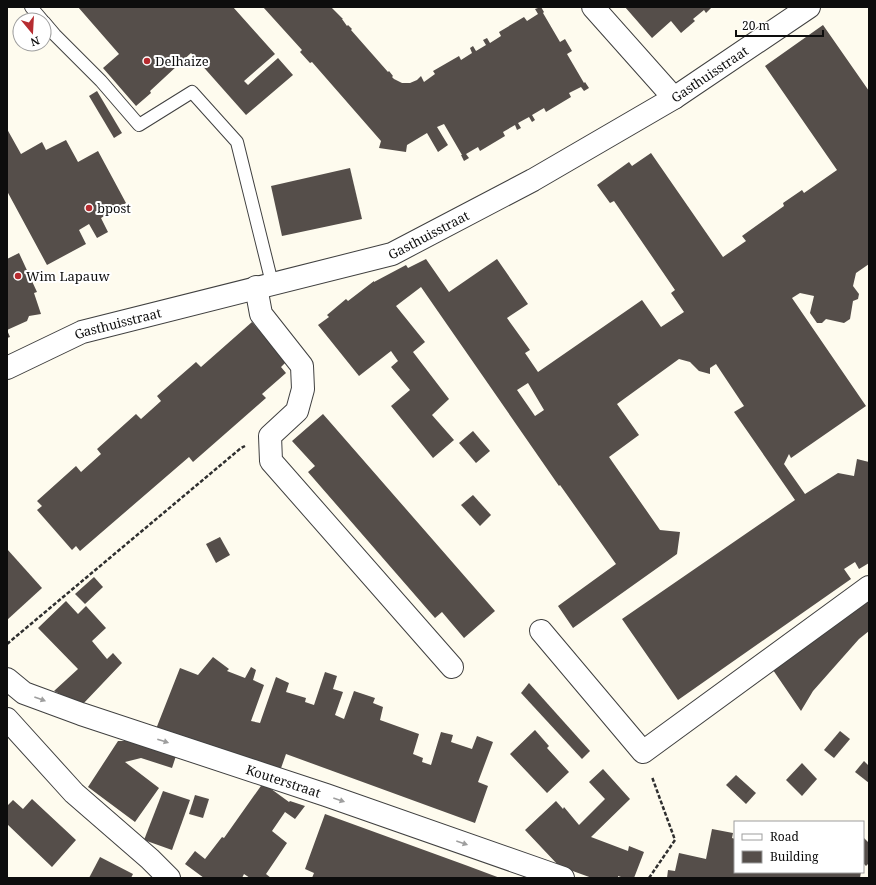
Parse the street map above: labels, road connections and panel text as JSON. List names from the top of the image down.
{
  "streets": {
    "street": ["Gasthuisstraat", "Kouterstraat"]
  },
  "places": ["Delhaize", "bpost", "Wim Lapauw"],
  "legend": ["Road", "Building"],
  "scale_bar": "20 m",
  "north": "bottom"
}
